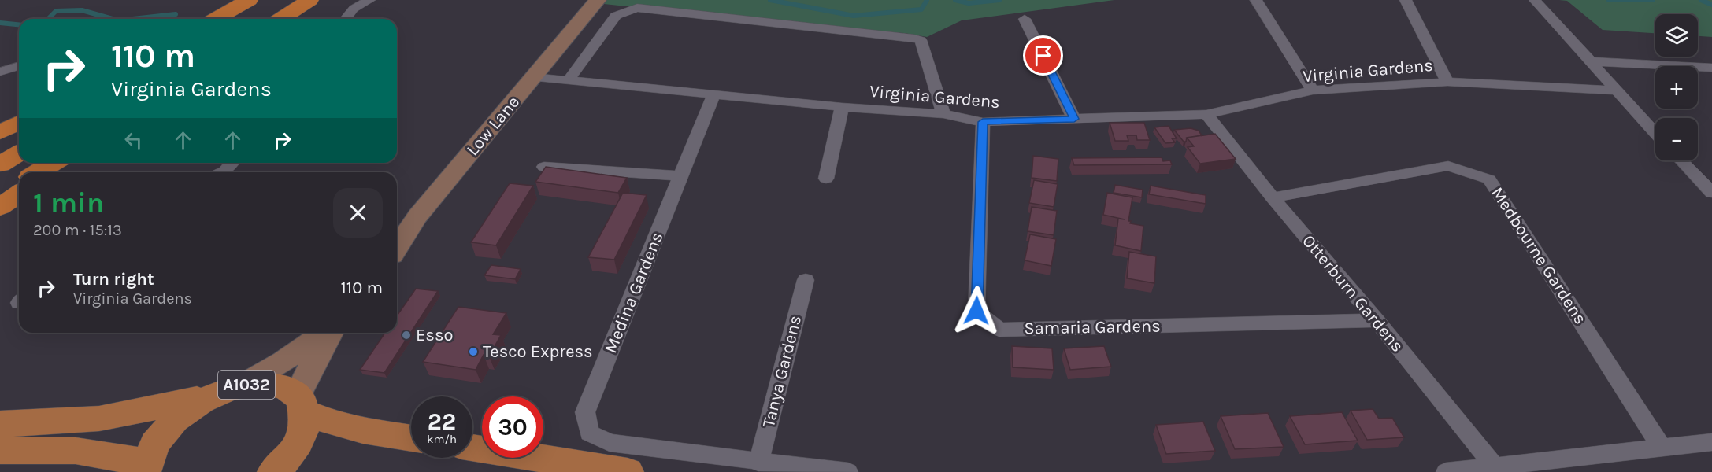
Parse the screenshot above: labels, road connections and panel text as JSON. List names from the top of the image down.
{
  "streets": {
    "main road": ["Low Lane", "A1032"],
    "street": [
      "Virginia Gardens",
      "Medbourne Gardens",
      "Medina Gardens",
      "Otterburn Gardens",
      "Samaria Gardens",
      "Tanya Gardens"
    ]
  },
  "crossings": [
    ["Virginia Gardens", "Low Lane"],
    ["Virginia Gardens", "Medina Gardens"],
    ["Virginia Gardens", "Otterburn Gardens"],
    ["Virginia Gardens", "Samaria Gardens"],
    ["Medbourne Gardens", "Otterburn Gardens"],
    ["Medina Gardens", "Tanya Gardens"],
    ["Otterburn Gardens", "Samaria Gardens"]
  ],
  "places": ["Esso", "Tesco Express"],
  "page": {
    "map_buttons": ["+", "−"],
    "turn": ["110 m", "Virginia Gardens"],
    "heading": ["1 min", "200 m · 15:13"],
    "list": [
      {
        "name": "Turn right",
        "note": "Virginia Gardens",
        "value": "110 m"
      }
    ],
    "speed": "22 km/h",
    "limit": "30"
  }
}
